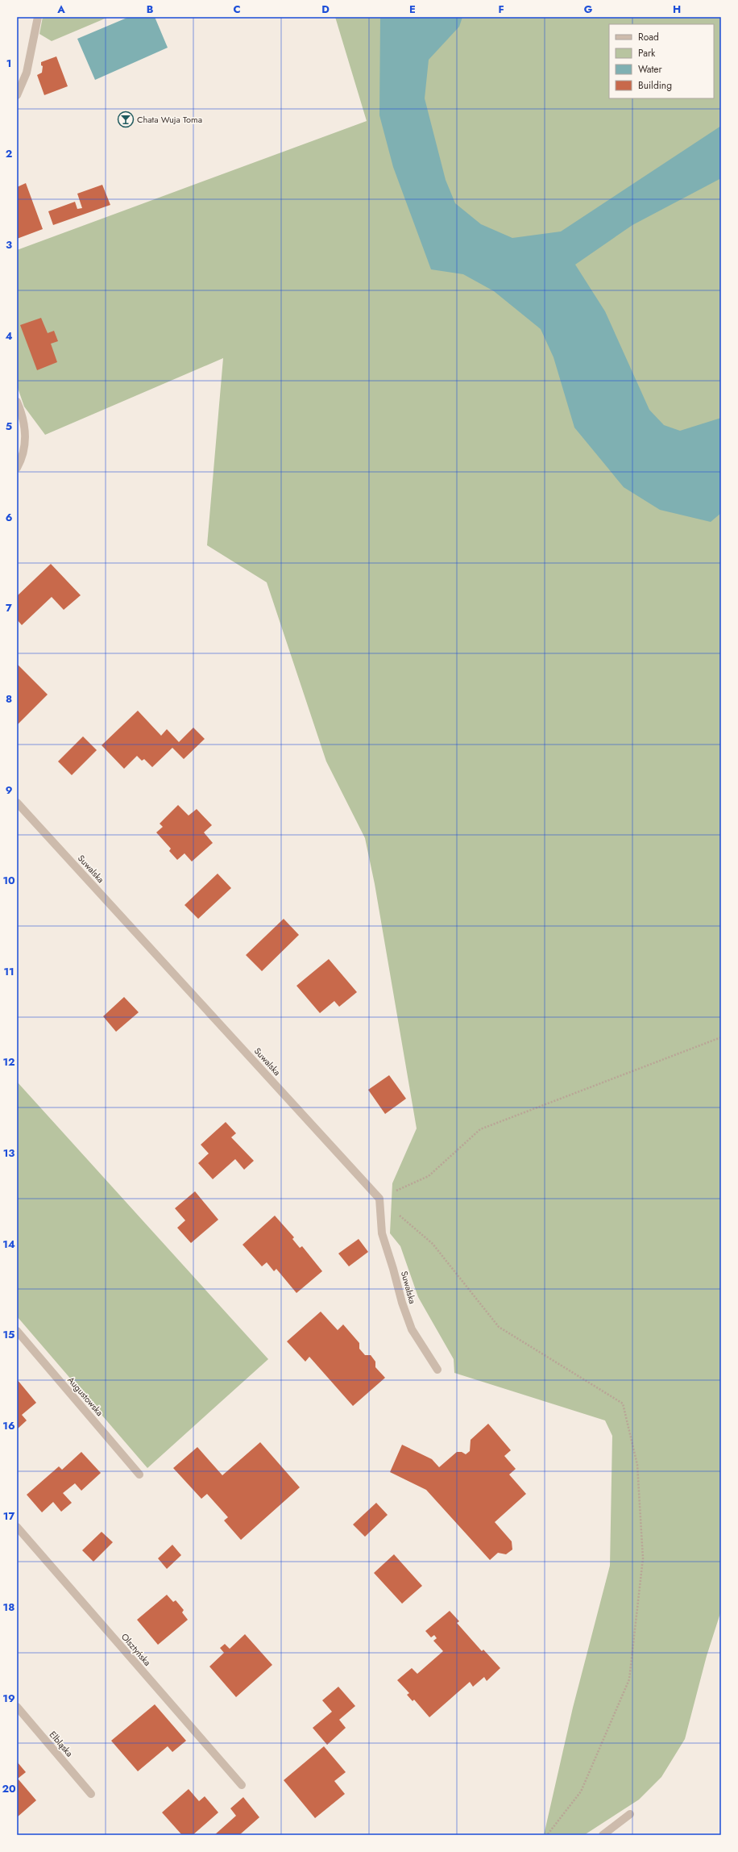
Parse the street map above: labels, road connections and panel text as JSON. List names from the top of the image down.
{
  "streets": {
    "street": [
      "Suwalska",
      "Augustowska",
      "Olsztyńska",
      "Elbląska"
    ]
  },
  "places": {
    "bar": ["Chata Wuja Toma"]
  },
  "legend": [
    "Road",
    "Park",
    "Water",
    "Building"
  ],
  "grid": {
    "columns": [
      "A",
      "B",
      "C",
      "D",
      "E",
      "F",
      "G",
      "H"
    ],
    "rows": [
      "1",
      "2",
      "3",
      "4",
      "5",
      "6",
      "7",
      "8",
      "9",
      "10",
      "11",
      "12",
      "13",
      "14",
      "15",
      "16",
      "17",
      "18",
      "19",
      "20"
    ]
  }
}
